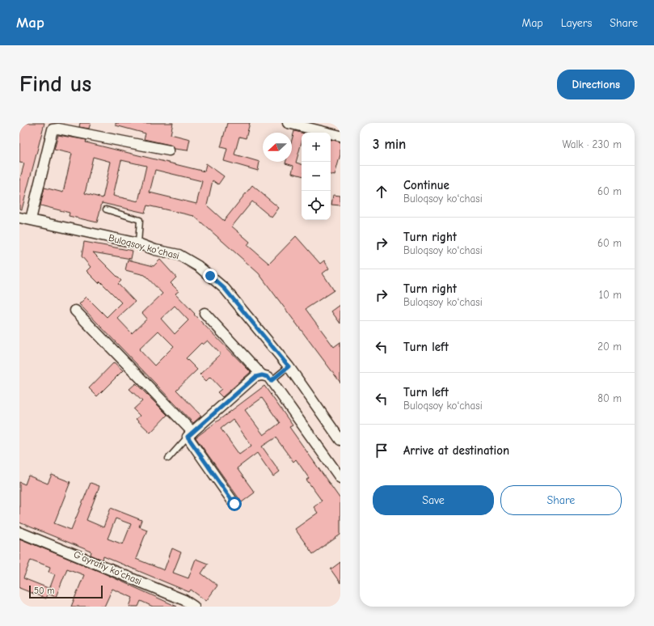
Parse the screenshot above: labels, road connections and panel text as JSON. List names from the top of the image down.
{
  "streets": {
    "street": ["Buloqsoy koʻchasi", "Gʻayratiy koʻchasi"]
  },
  "scale_bar": "50 m",
  "north": "left",
  "page": {
    "header": "Map",
    "nav": ["Map", "Layers", "Share"],
    "buttons": [
      "Directions",
      ["Save", "Share"]
    ],
    "title": "Find us",
    "heading": ["3 min", "Walk · 230 m"],
    "map_buttons": ["+", "−"],
    "list": [
      ["Continue", "Buloqsoy koʻchasi", "60 m"],
      ["Turn right", "Buloqsoy koʻchasi", "60 m"],
      ["Turn right", "Buloqsoy koʻchasi", "10 m"],
      ["Turn left", "20 m"],
      ["Turn left", "Buloqsoy koʻchasi", "80 m"],
      "Arrive at destination"
    ],
    "scale": "50 m"
  }
}
